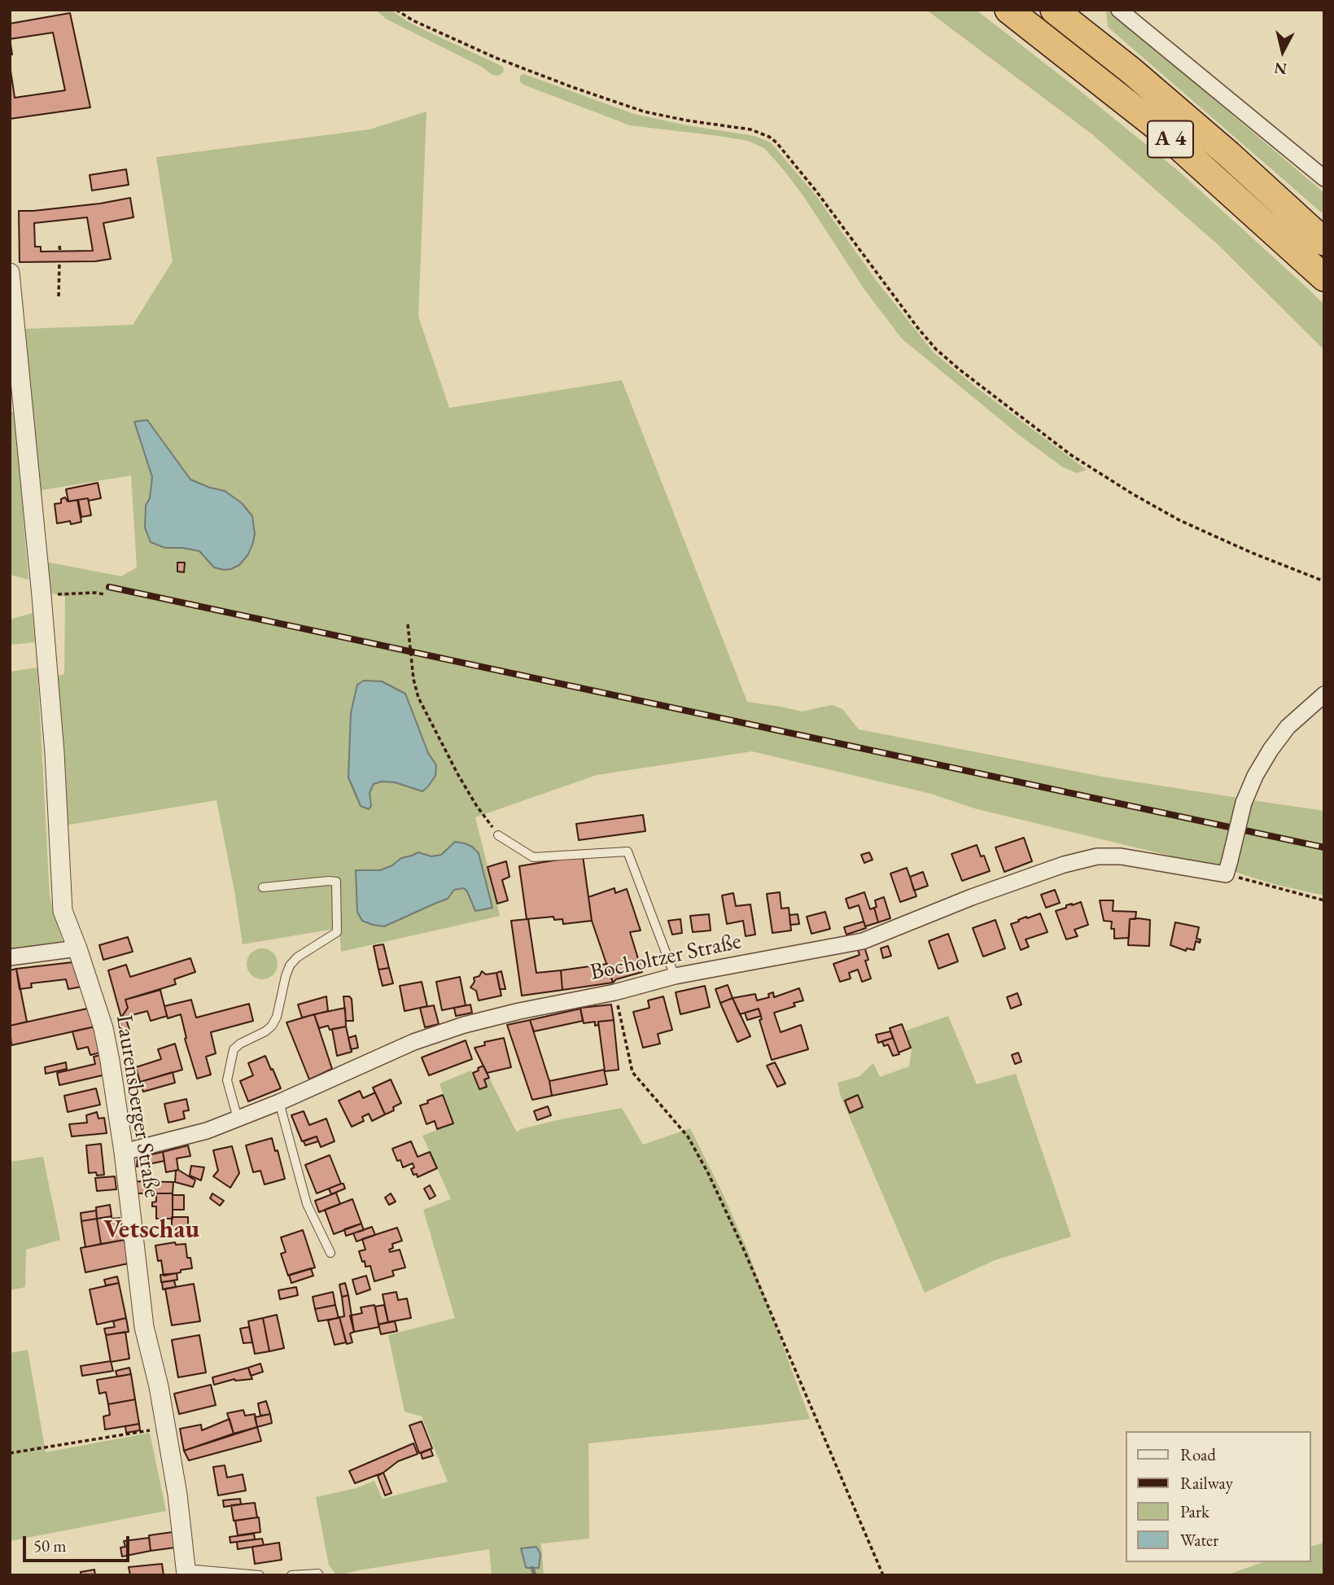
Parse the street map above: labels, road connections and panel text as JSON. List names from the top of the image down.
{
  "streets": {
    "highway": ["A 4"],
    "street": ["Bocholtzer Straße", "Laurensberger Straße"]
  },
  "crossings": [
    ["Bocholtzer Straße", "Laurensberger Straße"]
  ],
  "districts": ["Vetschau"],
  "legend": [
    "Road",
    "Railway",
    "Park",
    "Water"
  ],
  "scale_bar": "50 m",
  "north": "bottom"
}
